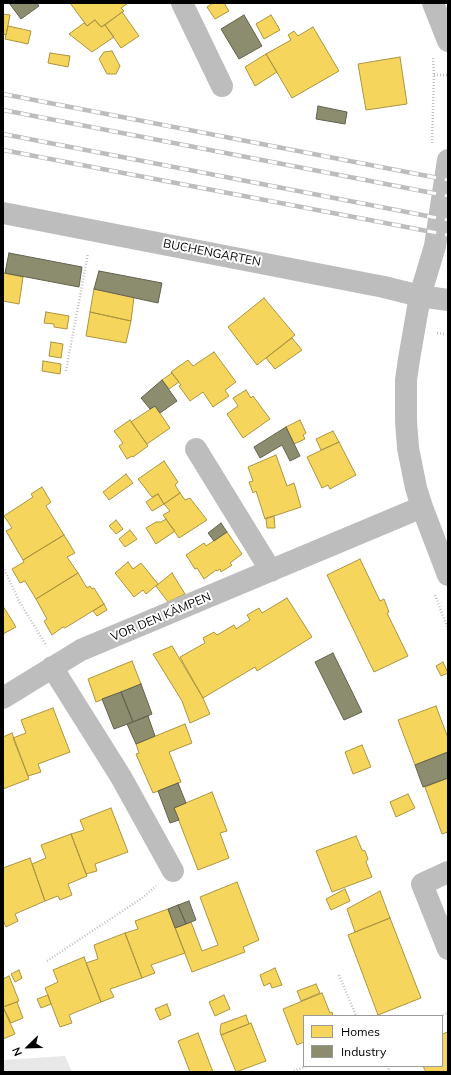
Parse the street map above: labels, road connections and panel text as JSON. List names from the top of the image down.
{
  "streets": {
    "street": ["BUCHENGARTEN", "VOR DEN KÄMPEN"]
  },
  "legend": ["Homes", "Industry"],
  "north": "bottom left"
}
